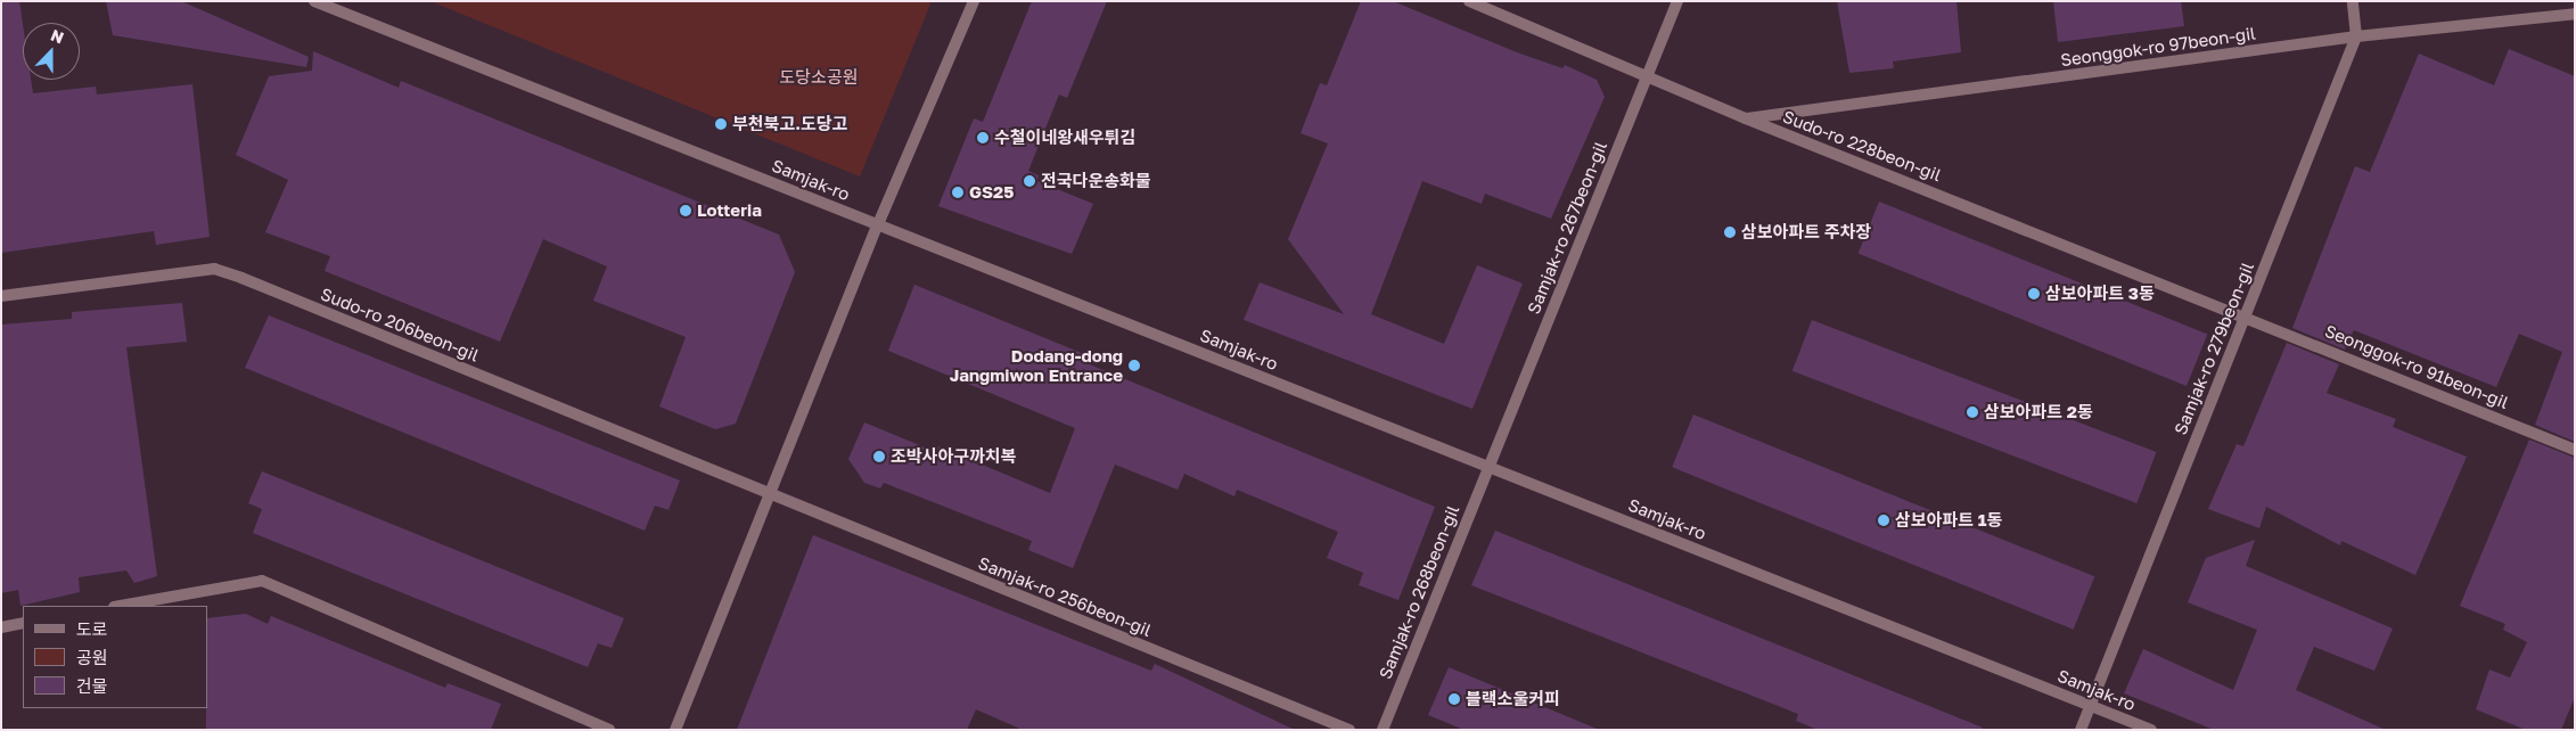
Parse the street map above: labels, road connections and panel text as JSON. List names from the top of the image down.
{
  "streets": {
    "street": [
      "Seonggok-ro 97beon-gil",
      "Sudo-ro 228beon-gil",
      "Samjak-ro",
      "Samjak-ro 267beon-gil",
      "Sudo-ro 206beon-gil",
      "Samjak-ro 279beon-gil",
      "Seonggok-ro 91beon-gil",
      "Samjak-ro 268beon-gil",
      "Samjak-ro 256beon-gil"
    ]
  },
  "crossings": [
    ["Seonggok-ro 97beon-gil", "Sudo-ro 228beon-gil"],
    ["Seonggok-ro 97beon-gil", "Samjak-ro 279beon-gil"],
    ["Sudo-ro 228beon-gil", "Samjak-ro 267beon-gil"],
    ["Sudo-ro 228beon-gil", "Samjak-ro 279beon-gil"],
    ["Sudo-ro 228beon-gil", "Seonggok-ro 91beon-gil"],
    ["Samjak-ro", "Samjak-ro 267beon-gil"],
    ["Samjak-ro", "Samjak-ro 279beon-gil"],
    ["Samjak-ro", "Samjak-ro 268beon-gil"],
    ["Samjak-ro 267beon-gil", "Samjak-ro 268beon-gil"],
    ["Sudo-ro 206beon-gil", "Samjak-ro 256beon-gil"],
    ["Samjak-ro 279beon-gil", "Seonggok-ro 91beon-gil"]
  ],
  "parks": ["도당소공원"],
  "places": [
    "부천북고.도당고",
    "수철이네왕새우튀김",
    "전국다운송화물",
    "GS25",
    "Lotteria",
    "삼보아파트 주차장",
    "삼보아파트 3동",
    "Dodang-dong Jangmiwon Entrance",
    "삼보아파트 2동",
    "조박사아구까치복",
    "삼보아파트 1동",
    "블랙소울커피"
  ],
  "legend": ["도로", "공원", "건물"],
  "north": "top"
}
